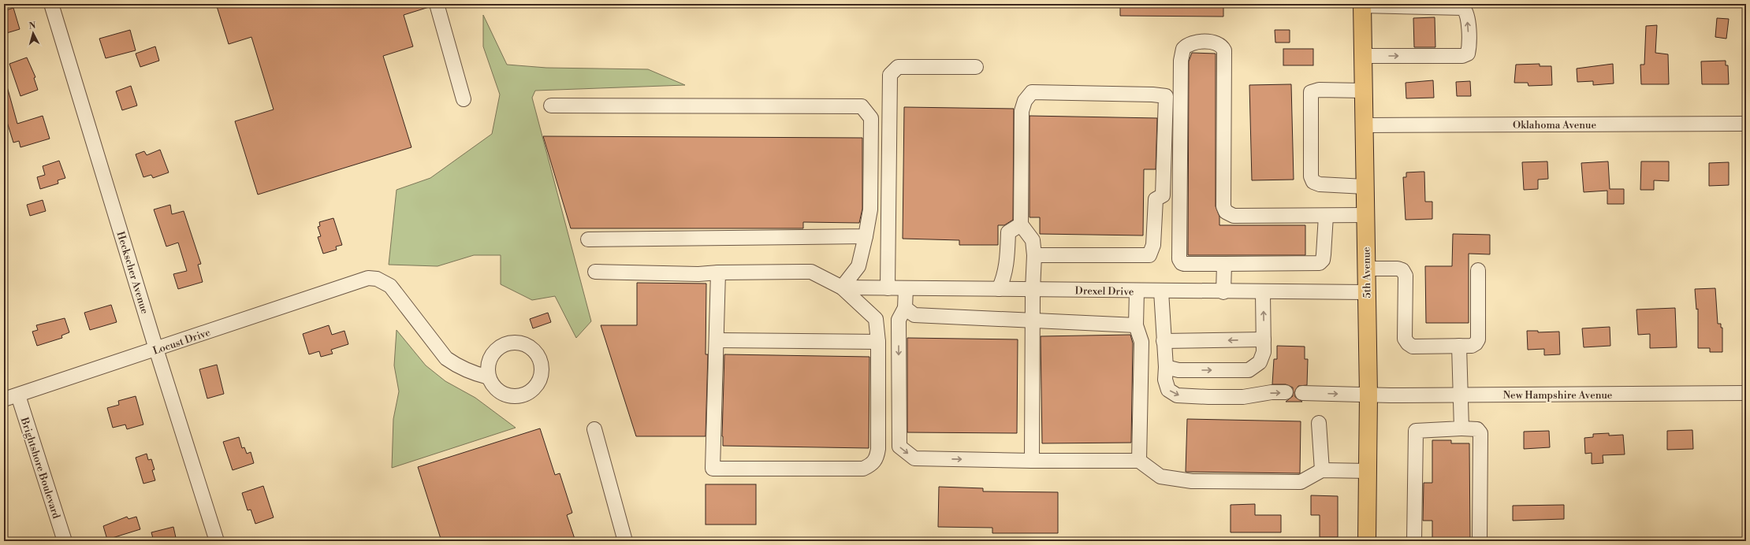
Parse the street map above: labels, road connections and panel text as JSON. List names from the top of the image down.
{
  "streets": {
    "main road": ["5th Avenue"],
    "street": [
      "Oklahoma Avenue",
      "Heckscher Avenue",
      "Drexel Drive",
      "Locust Drive",
      "New Hampshire Avenue",
      "Brightshore Boulevard"
    ]
  },
  "crossings": [
    ["Oklahoma Avenue", "5th Avenue"],
    ["Heckscher Avenue", "Locust Drive"],
    ["5th Avenue", "Drexel Drive"],
    ["5th Avenue", "New Hampshire Avenue"],
    ["Locust Drive", "Brightshore Boulevard"]
  ],
  "north": "top"
}
